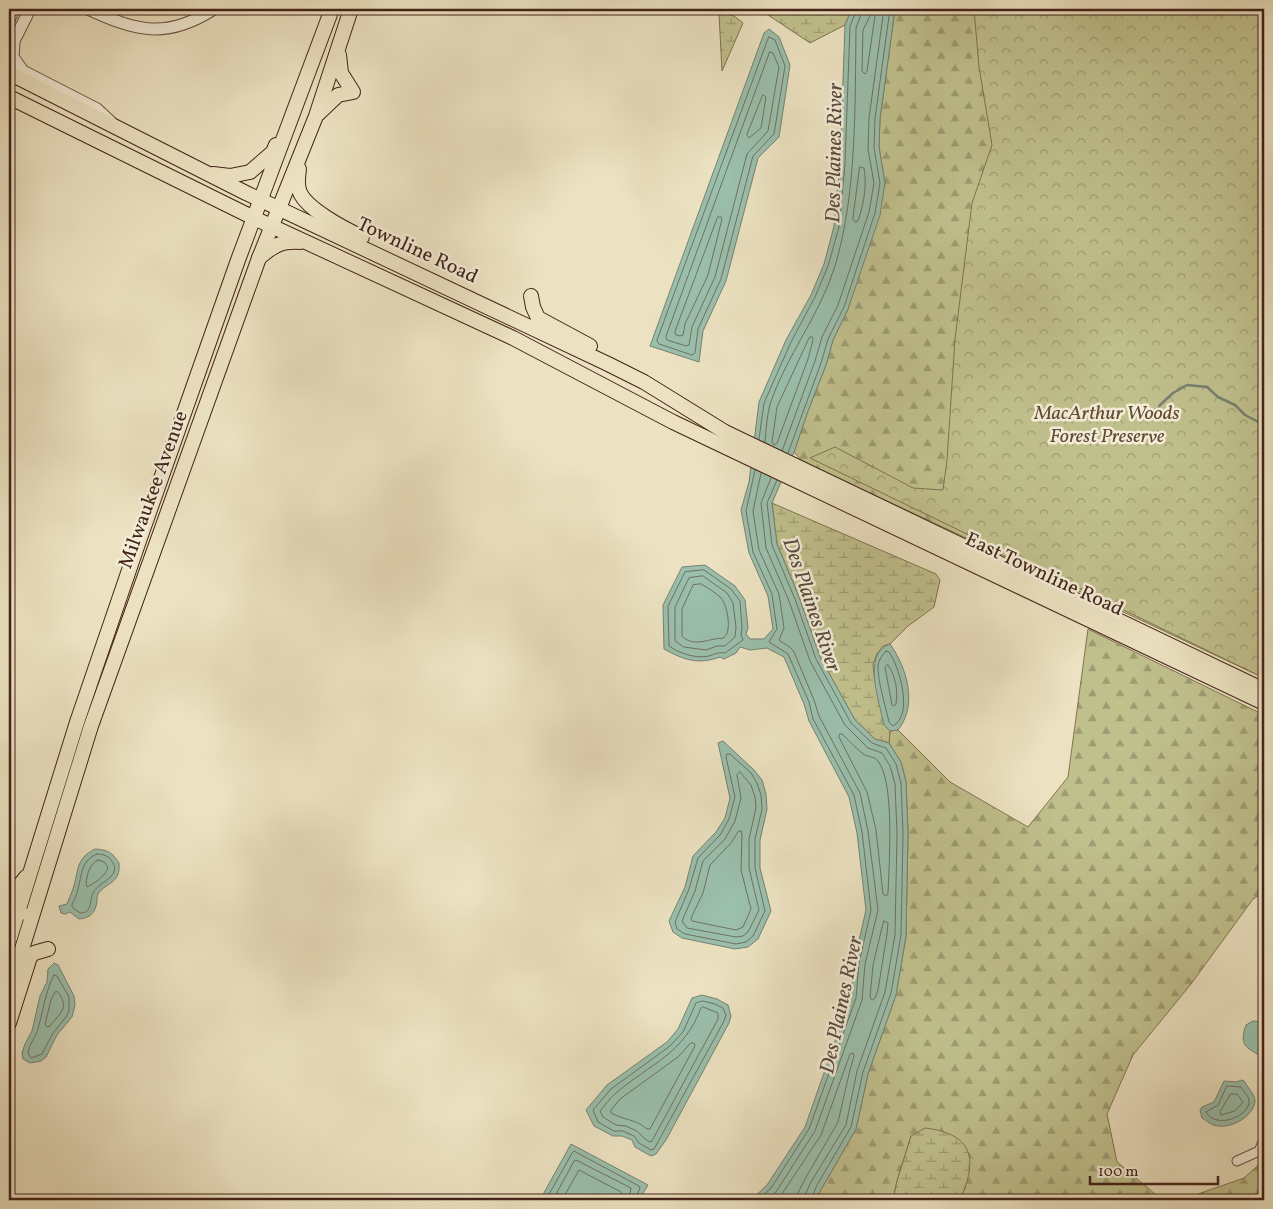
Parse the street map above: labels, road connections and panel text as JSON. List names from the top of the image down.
{
  "streets": {
    "main road": ["Townline Road", "Milwaukee Avenue", "East Townline Road"]
  },
  "crossings": [
    ["Townline Road", "Milwaukee Avenue"],
    ["Townline Road", "East Townline Road"]
  ],
  "water": ["Des Plaines River"],
  "parks": ["MacArthur Woods Forest Preserve"],
  "scale_bar": "100 m"
}
